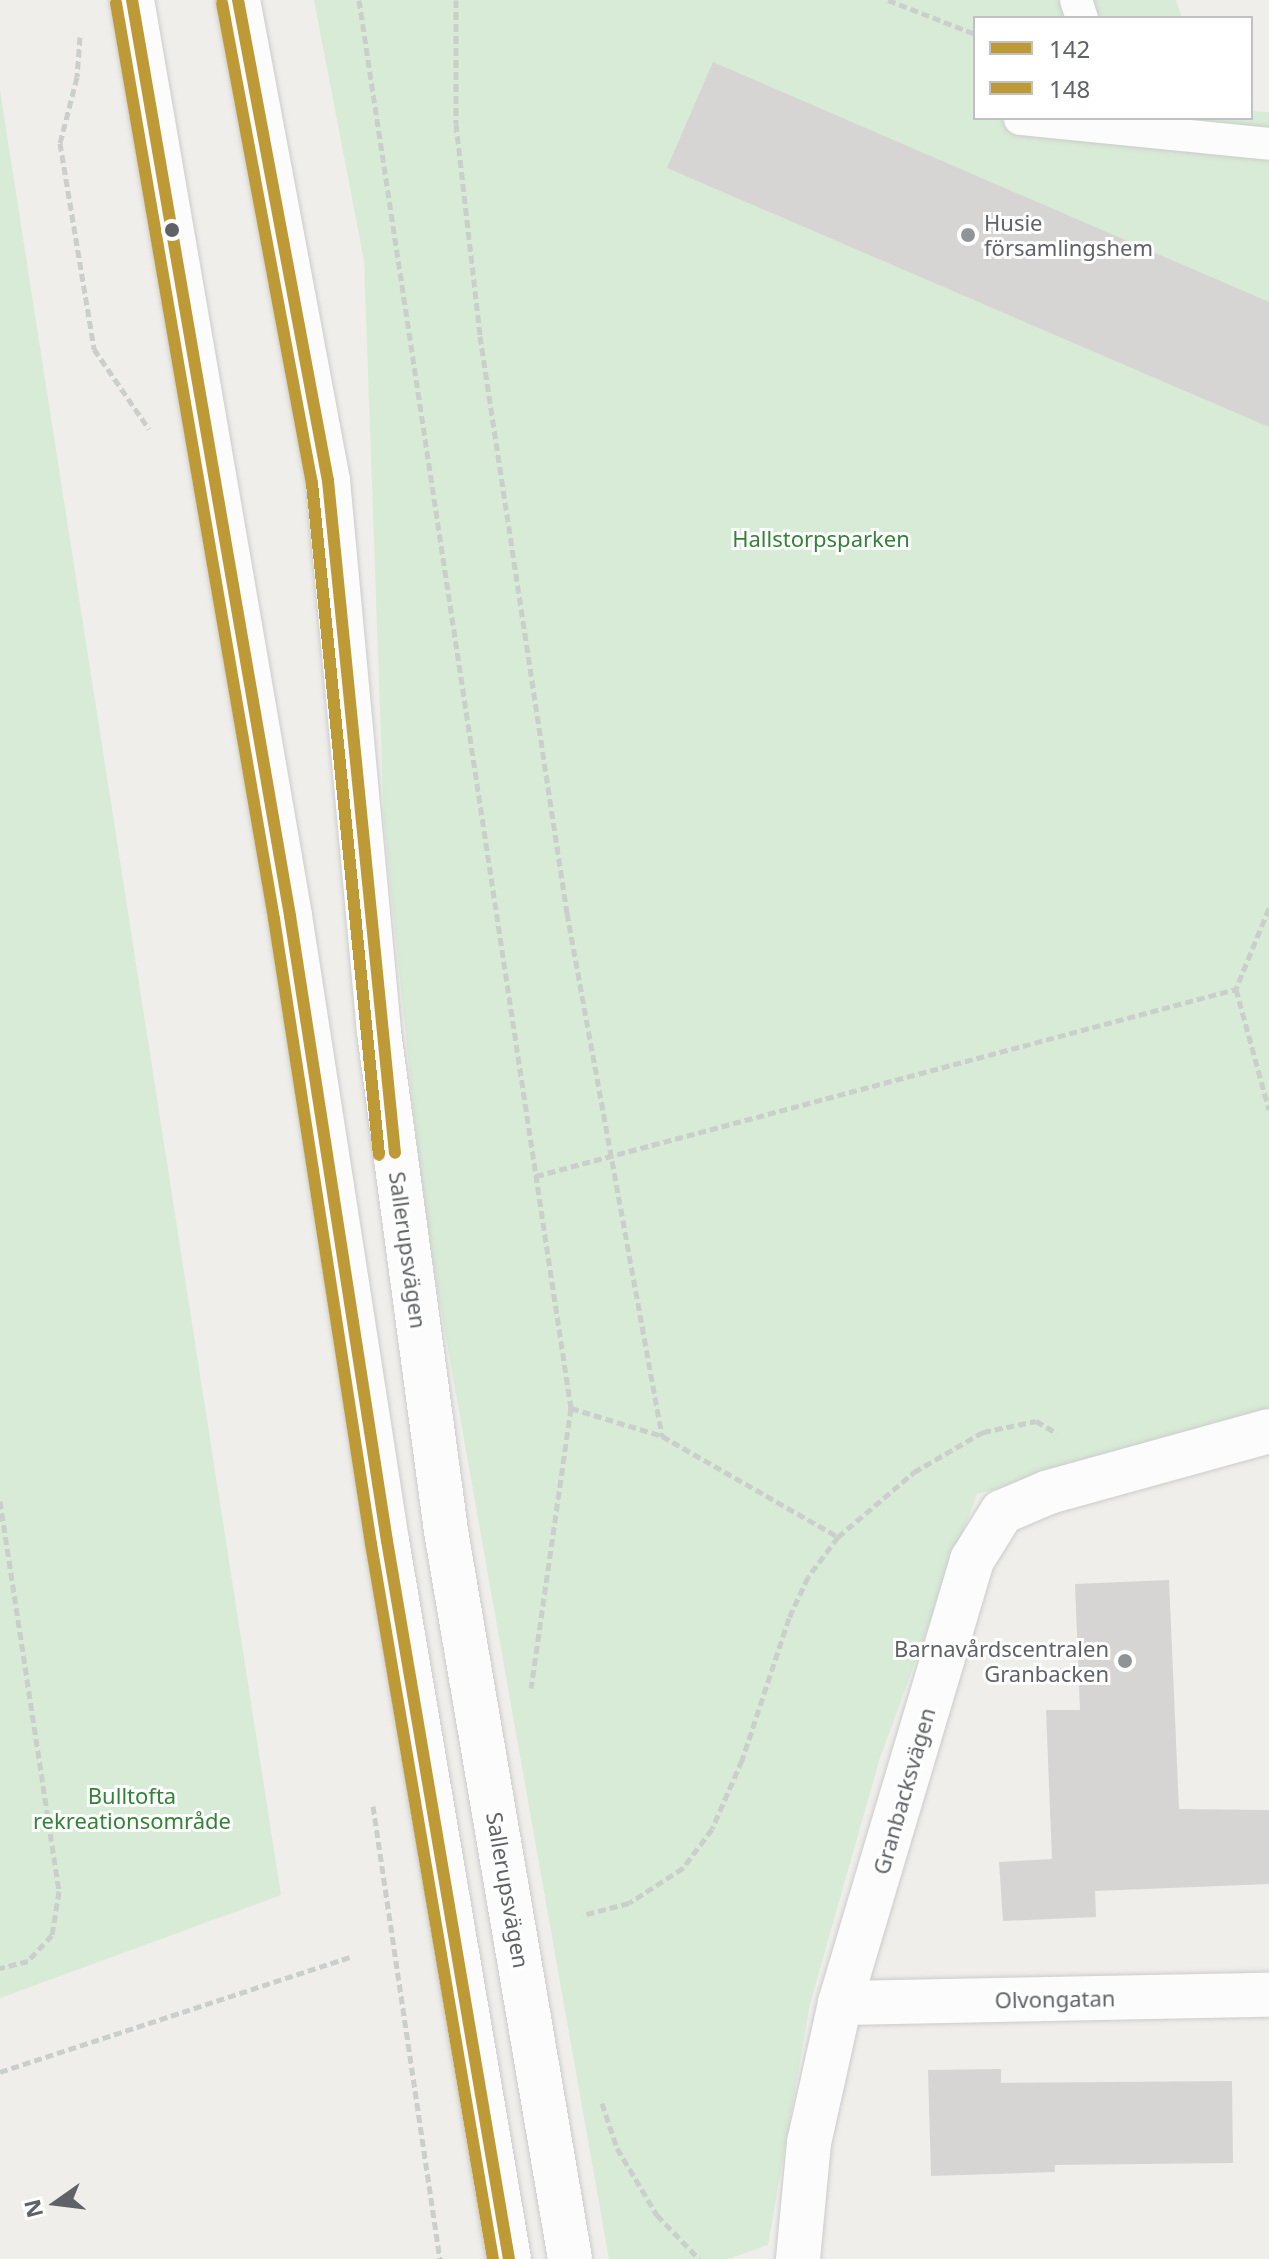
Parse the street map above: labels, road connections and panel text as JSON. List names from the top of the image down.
{
  "streets": {
    "main road": ["Sallerupsvägen", "Granbacksvägen", "Olvongatan"]
  },
  "crossings": [
    ["Granbacksvägen", "Olvongatan"]
  ],
  "parks": ["Hallstorpsparken", "Bulltofta rekreationsområde"],
  "places": ["Husie församlingshem", "Barnavårdscentralen Granbacken"],
  "lines": ["transit line 142", "transit line 148"],
  "legend": ["142", "148"],
  "north": "left"
}
